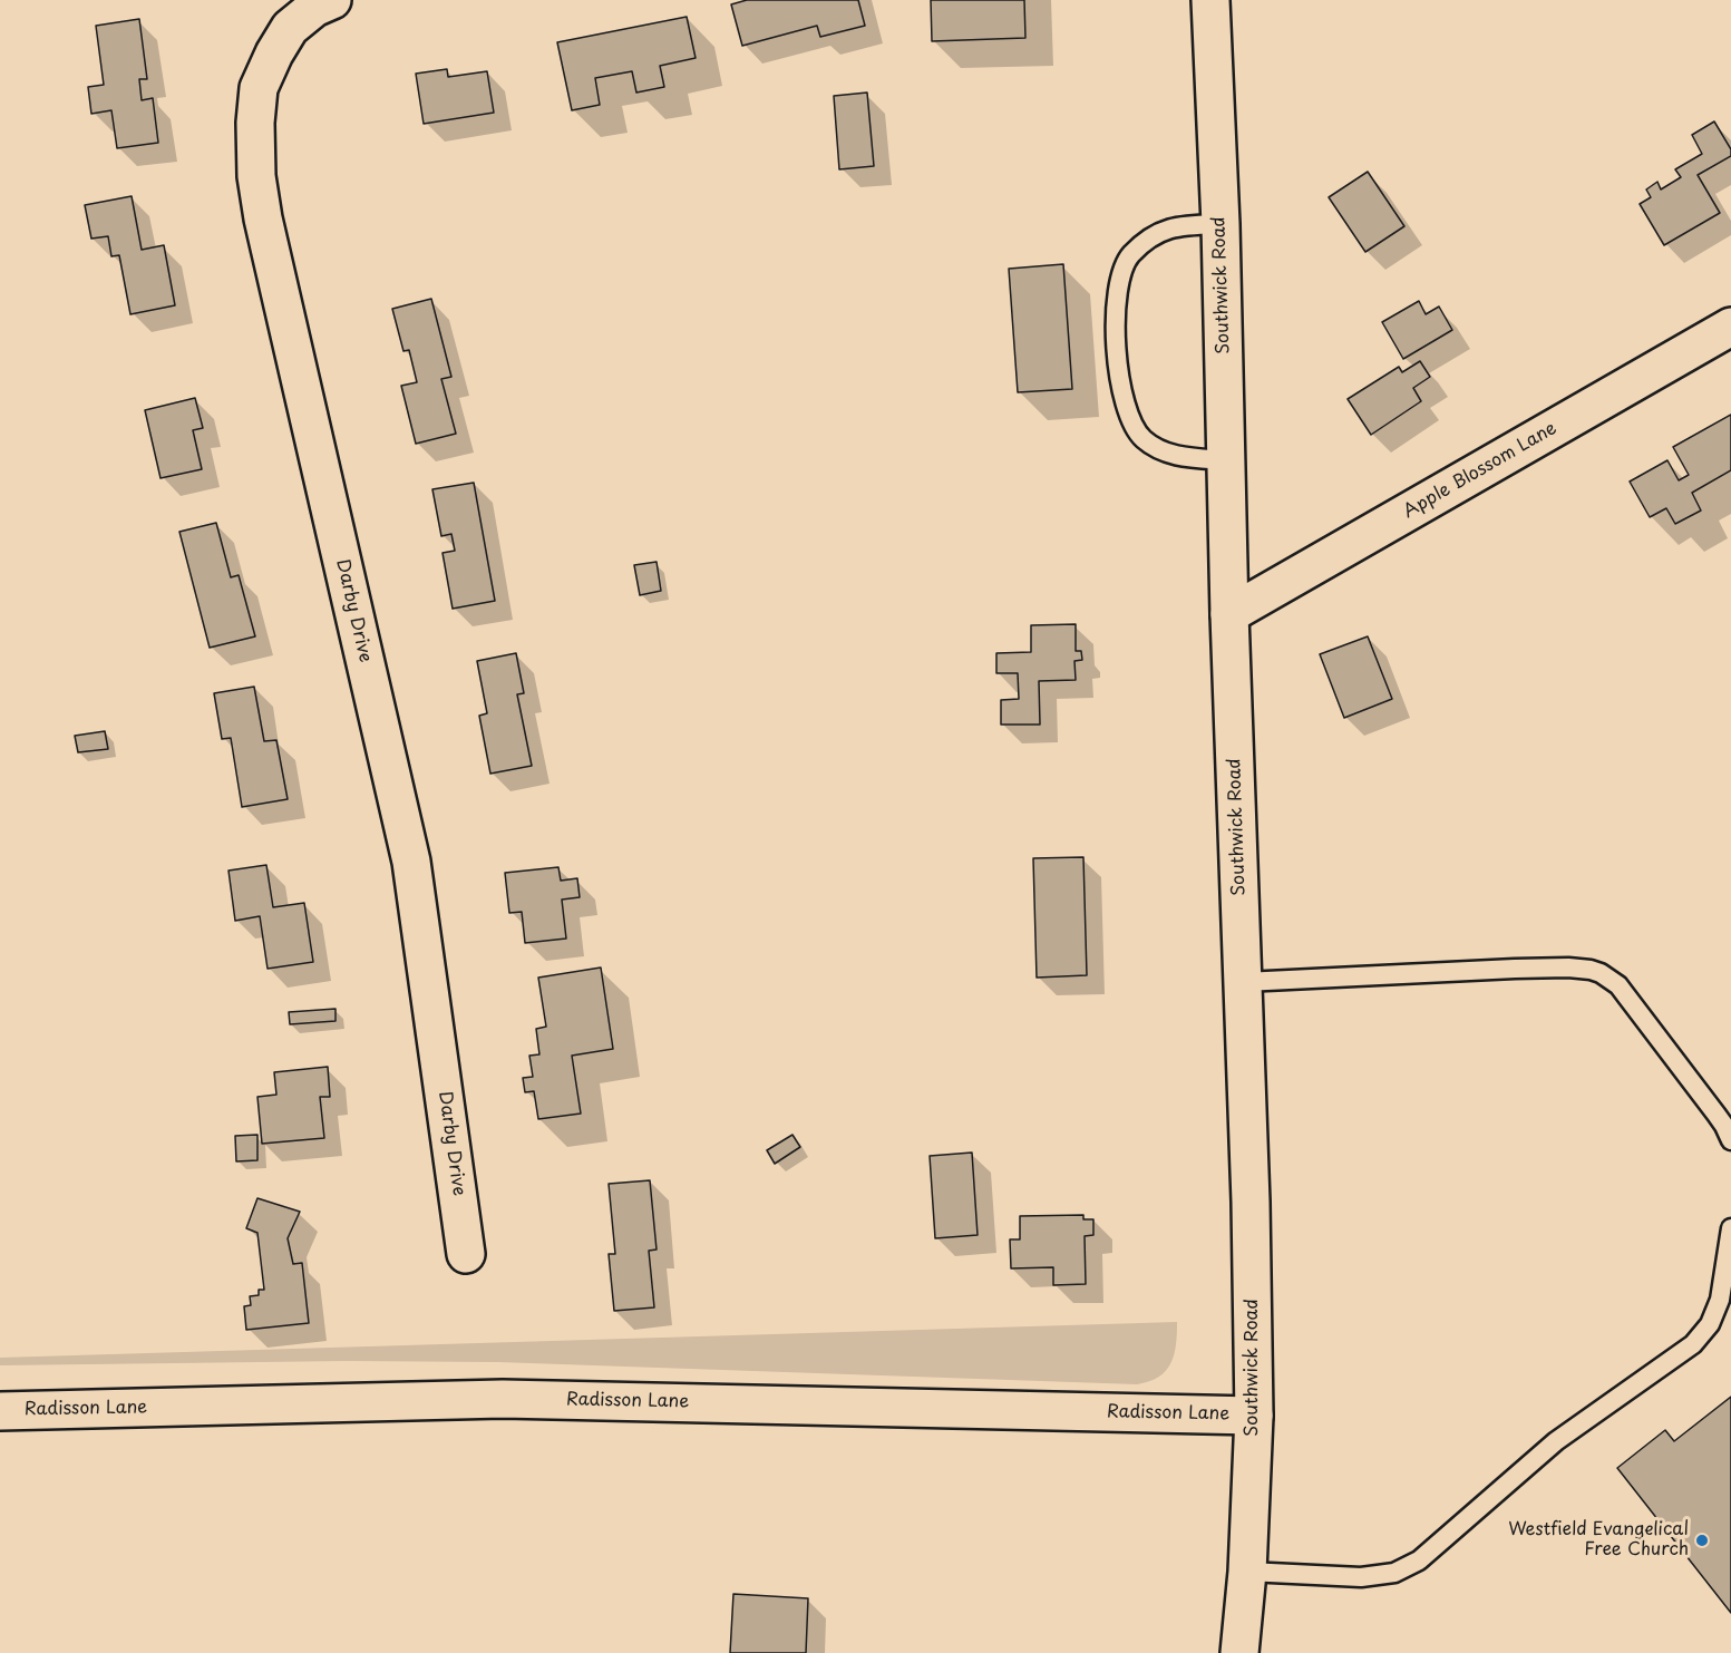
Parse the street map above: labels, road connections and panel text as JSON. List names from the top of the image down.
{
  "streets": {
    "main road": [
      "Southwick Road",
      "Apple Blossom Lane",
      "Darby Drive",
      "Radisson Lane"
    ]
  },
  "crossings": [
    ["Southwick Road", "Apple Blossom Lane"],
    ["Southwick Road", "Radisson Lane"]
  ],
  "places": ["Westfield Evangelical Free Church"]
}
